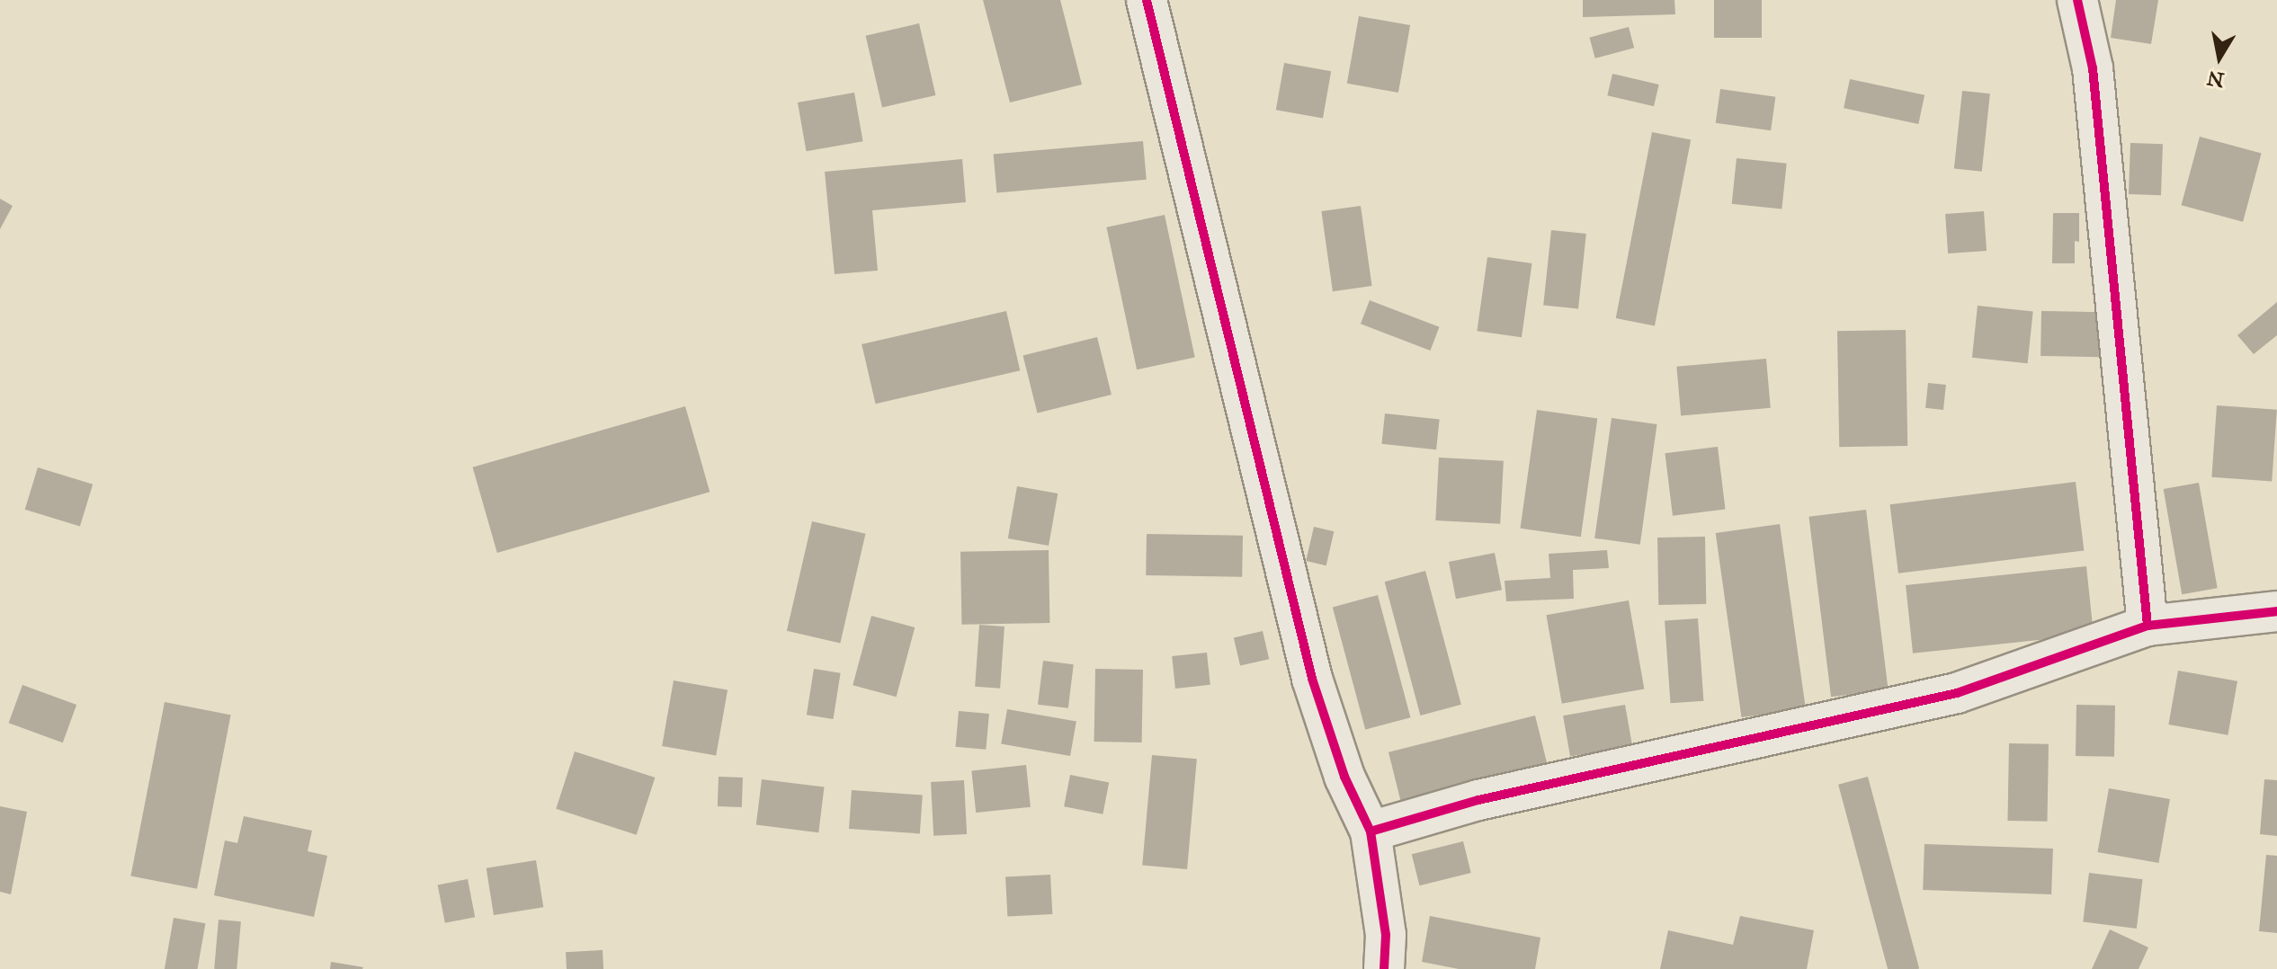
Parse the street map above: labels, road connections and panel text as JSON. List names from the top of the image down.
{
  "north": "bottom"
}
